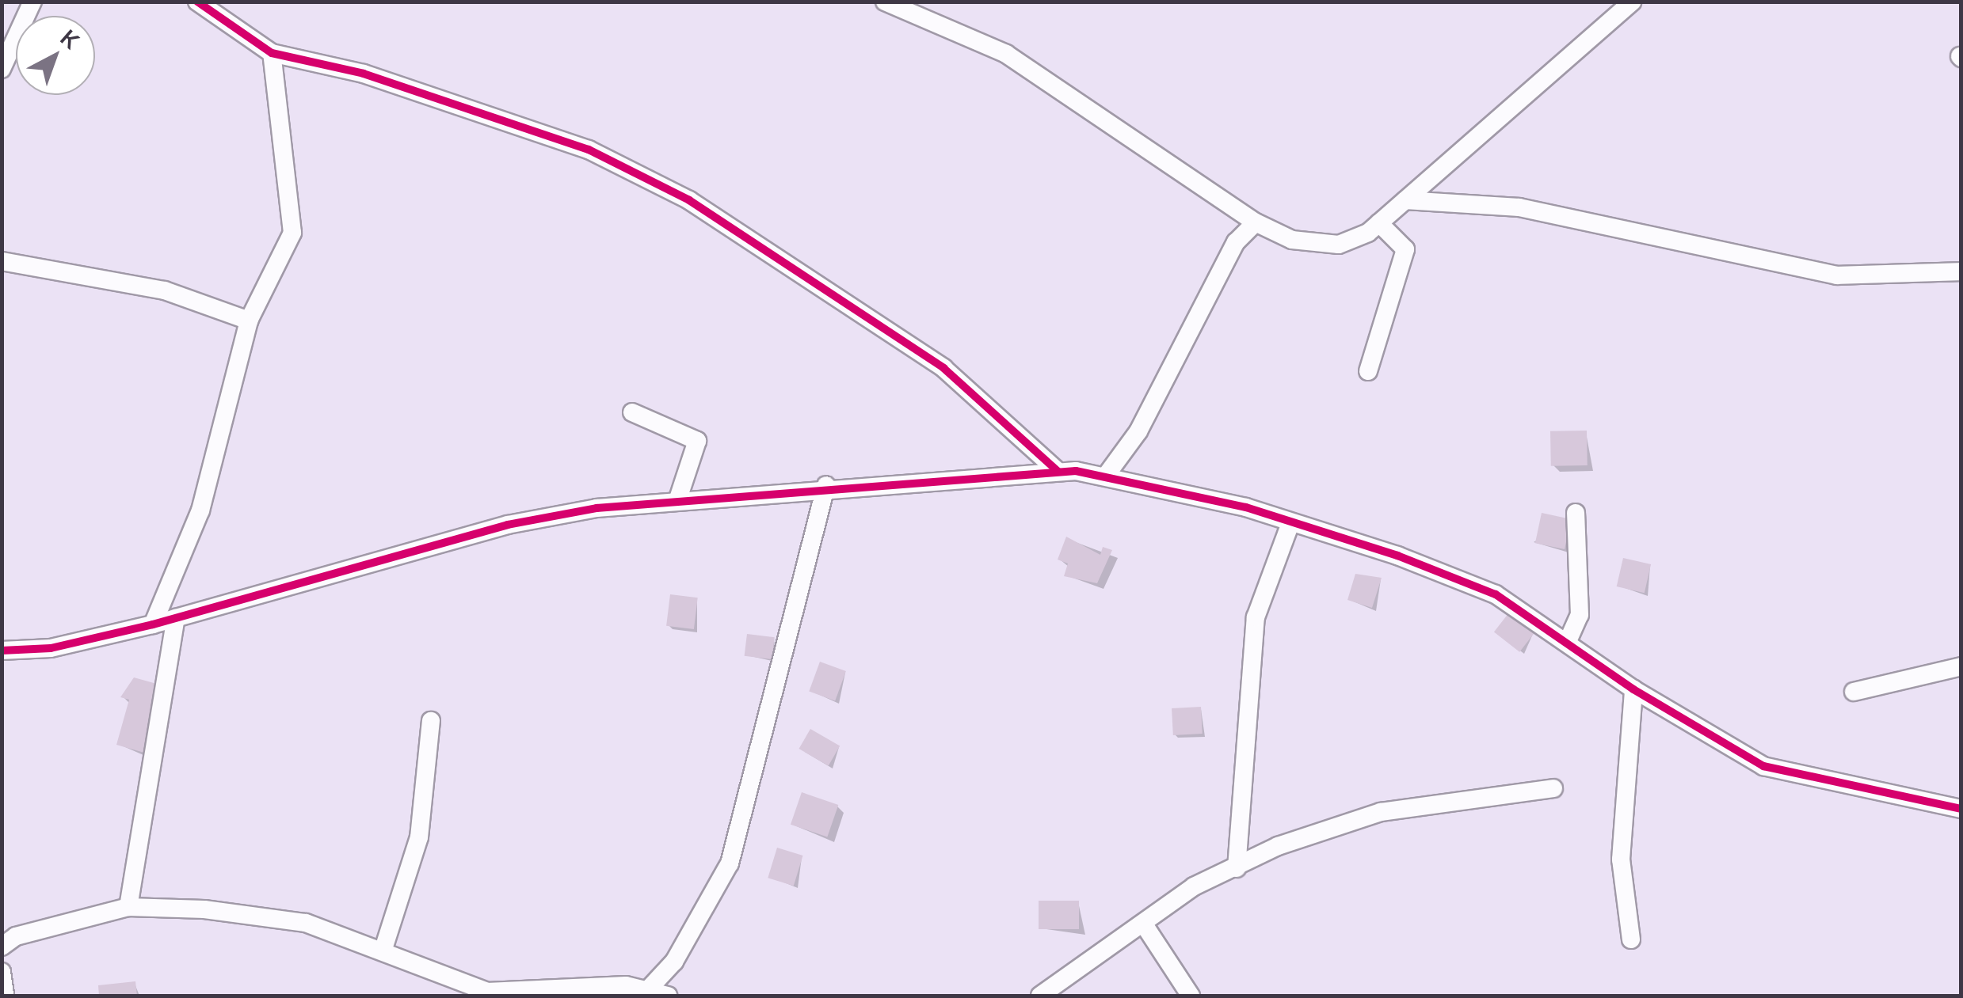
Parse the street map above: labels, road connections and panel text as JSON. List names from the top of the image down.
{
  "north": "top right"
}
